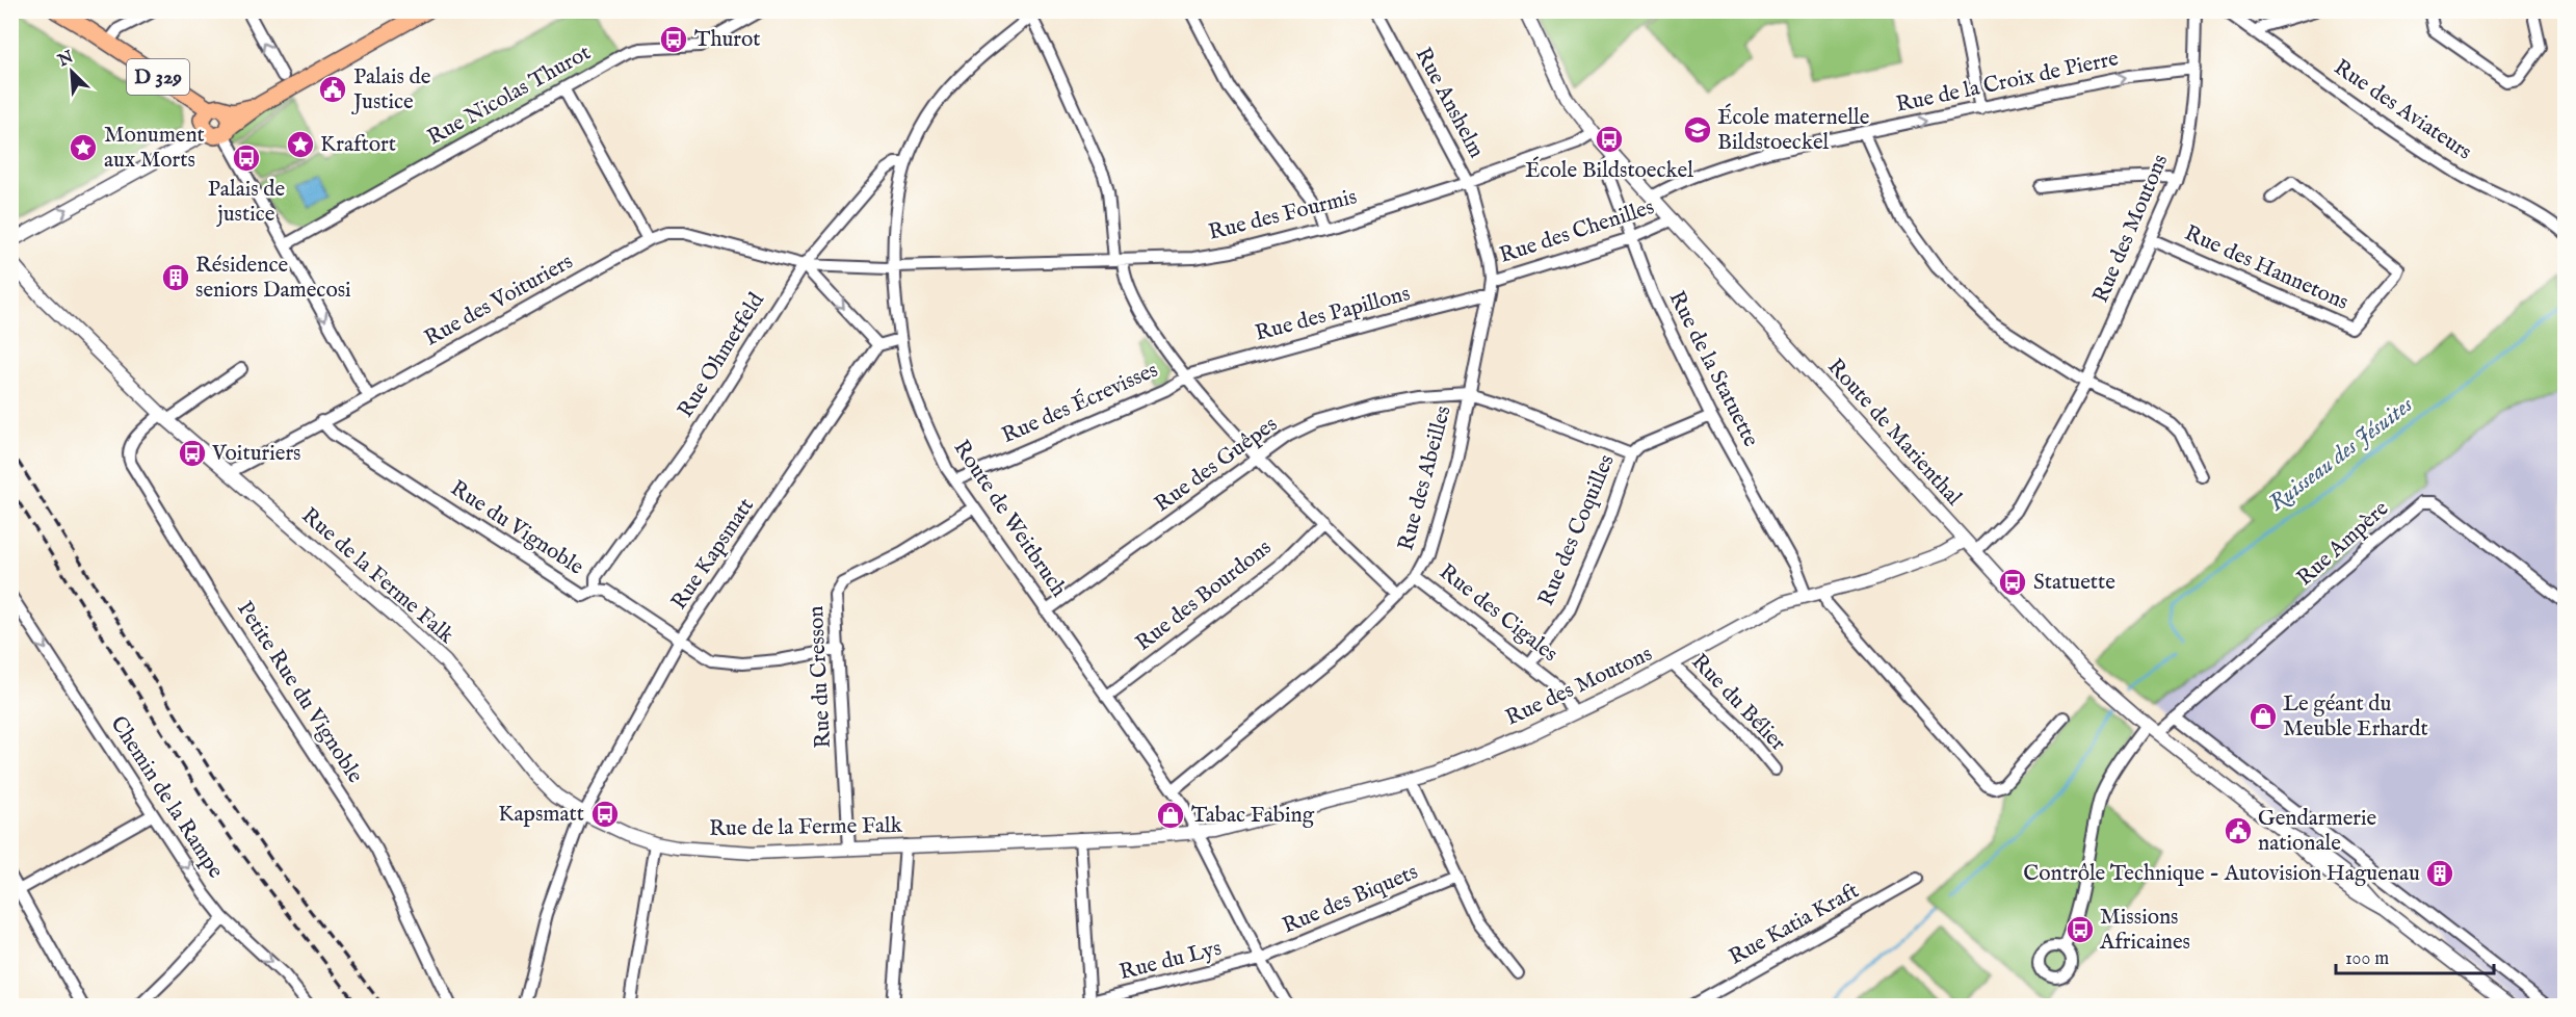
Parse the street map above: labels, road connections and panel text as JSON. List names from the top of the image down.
{
  "streets": {
    "main road": ["D 329"],
    "street": [
      "Rue de la Croix de Pierre",
      "Rue Nicolas Thurot",
      "Rue Anshelm",
      "Rue des Aviateurs",
      "Rue des Fourmis",
      "Rue des Moutons",
      "Rue des Chenilles",
      "Rue des Hannetons",
      "Rue des Voituriers",
      "Rue des Papillons",
      "Rue Ohmetfeld",
      "Rue de la Statuette",
      "Rue des Écrevisses",
      "Route de Marienthal",
      "Rue des Guêpes",
      "Rue des Abeilles",
      "Route de Weitbruch",
      "Rue du Vignoble",
      "Rue des Coquilles",
      "Rue Ampère",
      "Rue Kapsmatt",
      "Rue de la Ferme Falk",
      "Rue des Bourdons",
      "Rue des Cigales",
      "Rue du Cresson",
      "Petite Rue du Vignoble",
      "Rue du Bélier",
      "Chemin de la Rampe",
      "Rue des Biquets",
      "Rue Katia Kraft",
      "Rue du Lys"
    ]
  },
  "crossings": [
    ["Rue de la Croix de Pierre", "Rue des Moutons"],
    ["Rue de la Croix de Pierre", "Route de Marienthal"],
    ["Rue Anshelm", "Rue des Fourmis"],
    ["Rue Anshelm", "Rue des Abeilles"],
    ["Rue des Fourmis", "Rue des Voituriers"],
    ["Rue des Fourmis", "Route de Marienthal"],
    ["Rue des Fourmis", "Rue des Abeilles"],
    ["Rue des Fourmis", "Route de Weitbruch"],
    ["Rue des Moutons", "Rue des Hannetons"],
    ["Rue des Moutons", "Rue de la Statuette"],
    ["Rue des Moutons", "Route de Marienthal"],
    ["Rue des Moutons", "Route de Weitbruch"],
    ["Rue des Moutons", "Rue de la Ferme Falk"],
    ["Rue des Moutons", "Rue des Cigales"],
    ["Rue des Moutons", "Rue du Bélier"],
    ["Rue des Chenilles", "Rue de la Statuette"],
    ["Rue des Chenilles", "Route de Marienthal"],
    ["Rue des Chenilles", "Rue des Abeilles"],
    ["Rue des Voituriers", "Rue Ohmetfeld"],
    ["Rue des Voituriers", "Route de Weitbruch"],
    ["Rue des Voituriers", "Rue du Vignoble"],
    ["Rue des Voituriers", "Rue de la Ferme Falk"],
    ["Rue des Papillons", "Rue des Écrevisses"],
    ["Rue des Papillons", "Rue des Abeilles"],
    ["Rue Ohmetfeld", "Route de Weitbruch"],
    ["Rue Ohmetfeld", "Rue du Vignoble"],
    ["Rue de la Statuette", "Route de Marienthal"],
    ["Rue de la Statuette", "Rue des Coquilles"],
    ["Rue des Écrevisses", "Route de Weitbruch"],
    ["Route de Marienthal", "Rue Ampère"],
    ["Rue des Guêpes", "Rue des Abeilles"],
    ["Rue des Guêpes", "Route de Weitbruch"],
    ["Rue des Abeilles", "Route de Weitbruch"],
    ["Rue des Abeilles", "Rue des Cigales"],
    ["Route de Weitbruch", "Rue de la Ferme Falk"],
    ["Route de Weitbruch", "Rue des Bourdons"],
    ["Route de Weitbruch", "Rue du Cresson"],
    ["Route de Weitbruch", "Rue des Biquets"],
    ["Route de Weitbruch", "Rue du Lys"],
    ["Rue du Vignoble", "Rue Kapsmatt"],
    ["Rue du Vignoble", "Rue du Cresson"],
    ["Rue des Coquilles", "Rue des Cigales"],
    ["Rue Kapsmatt", "Rue de la Ferme Falk"],
    ["Rue de la Ferme Falk", "Rue du Cresson"],
    ["Rue de la Ferme Falk", "Petite Rue du Vignoble"],
    ["Rue des Biquets", "Rue du Lys"]
  ],
  "one_way": ["Rue de la Croix de Pierre", "Chemin de la Rampe"],
  "water": ["Ruisseau des Jésuites"],
  "places": {
    "bus stop": [
      "Thurot",
      "École Bildstoeckel",
      "Palais de justice",
      "Voituriers",
      "Statuette",
      "Kapsmatt",
      "Missions Africaines"
    ],
    "public building": ["Palais de Justice", "Gendarmerie nationale"],
    "school or university": ["École maternelle Bildstoeckel"],
    "place": ["Kraftort", "Monument aux Morts"],
    "building": ["Résidence seniors Damecosi", "Contrôle Technique - Autovision Haguenau"],
    "shop": ["Le géant du Meuble Erhardt", "Tabac Fabing"]
  },
  "scale_bar": "100 m",
  "north": "top left"
}
